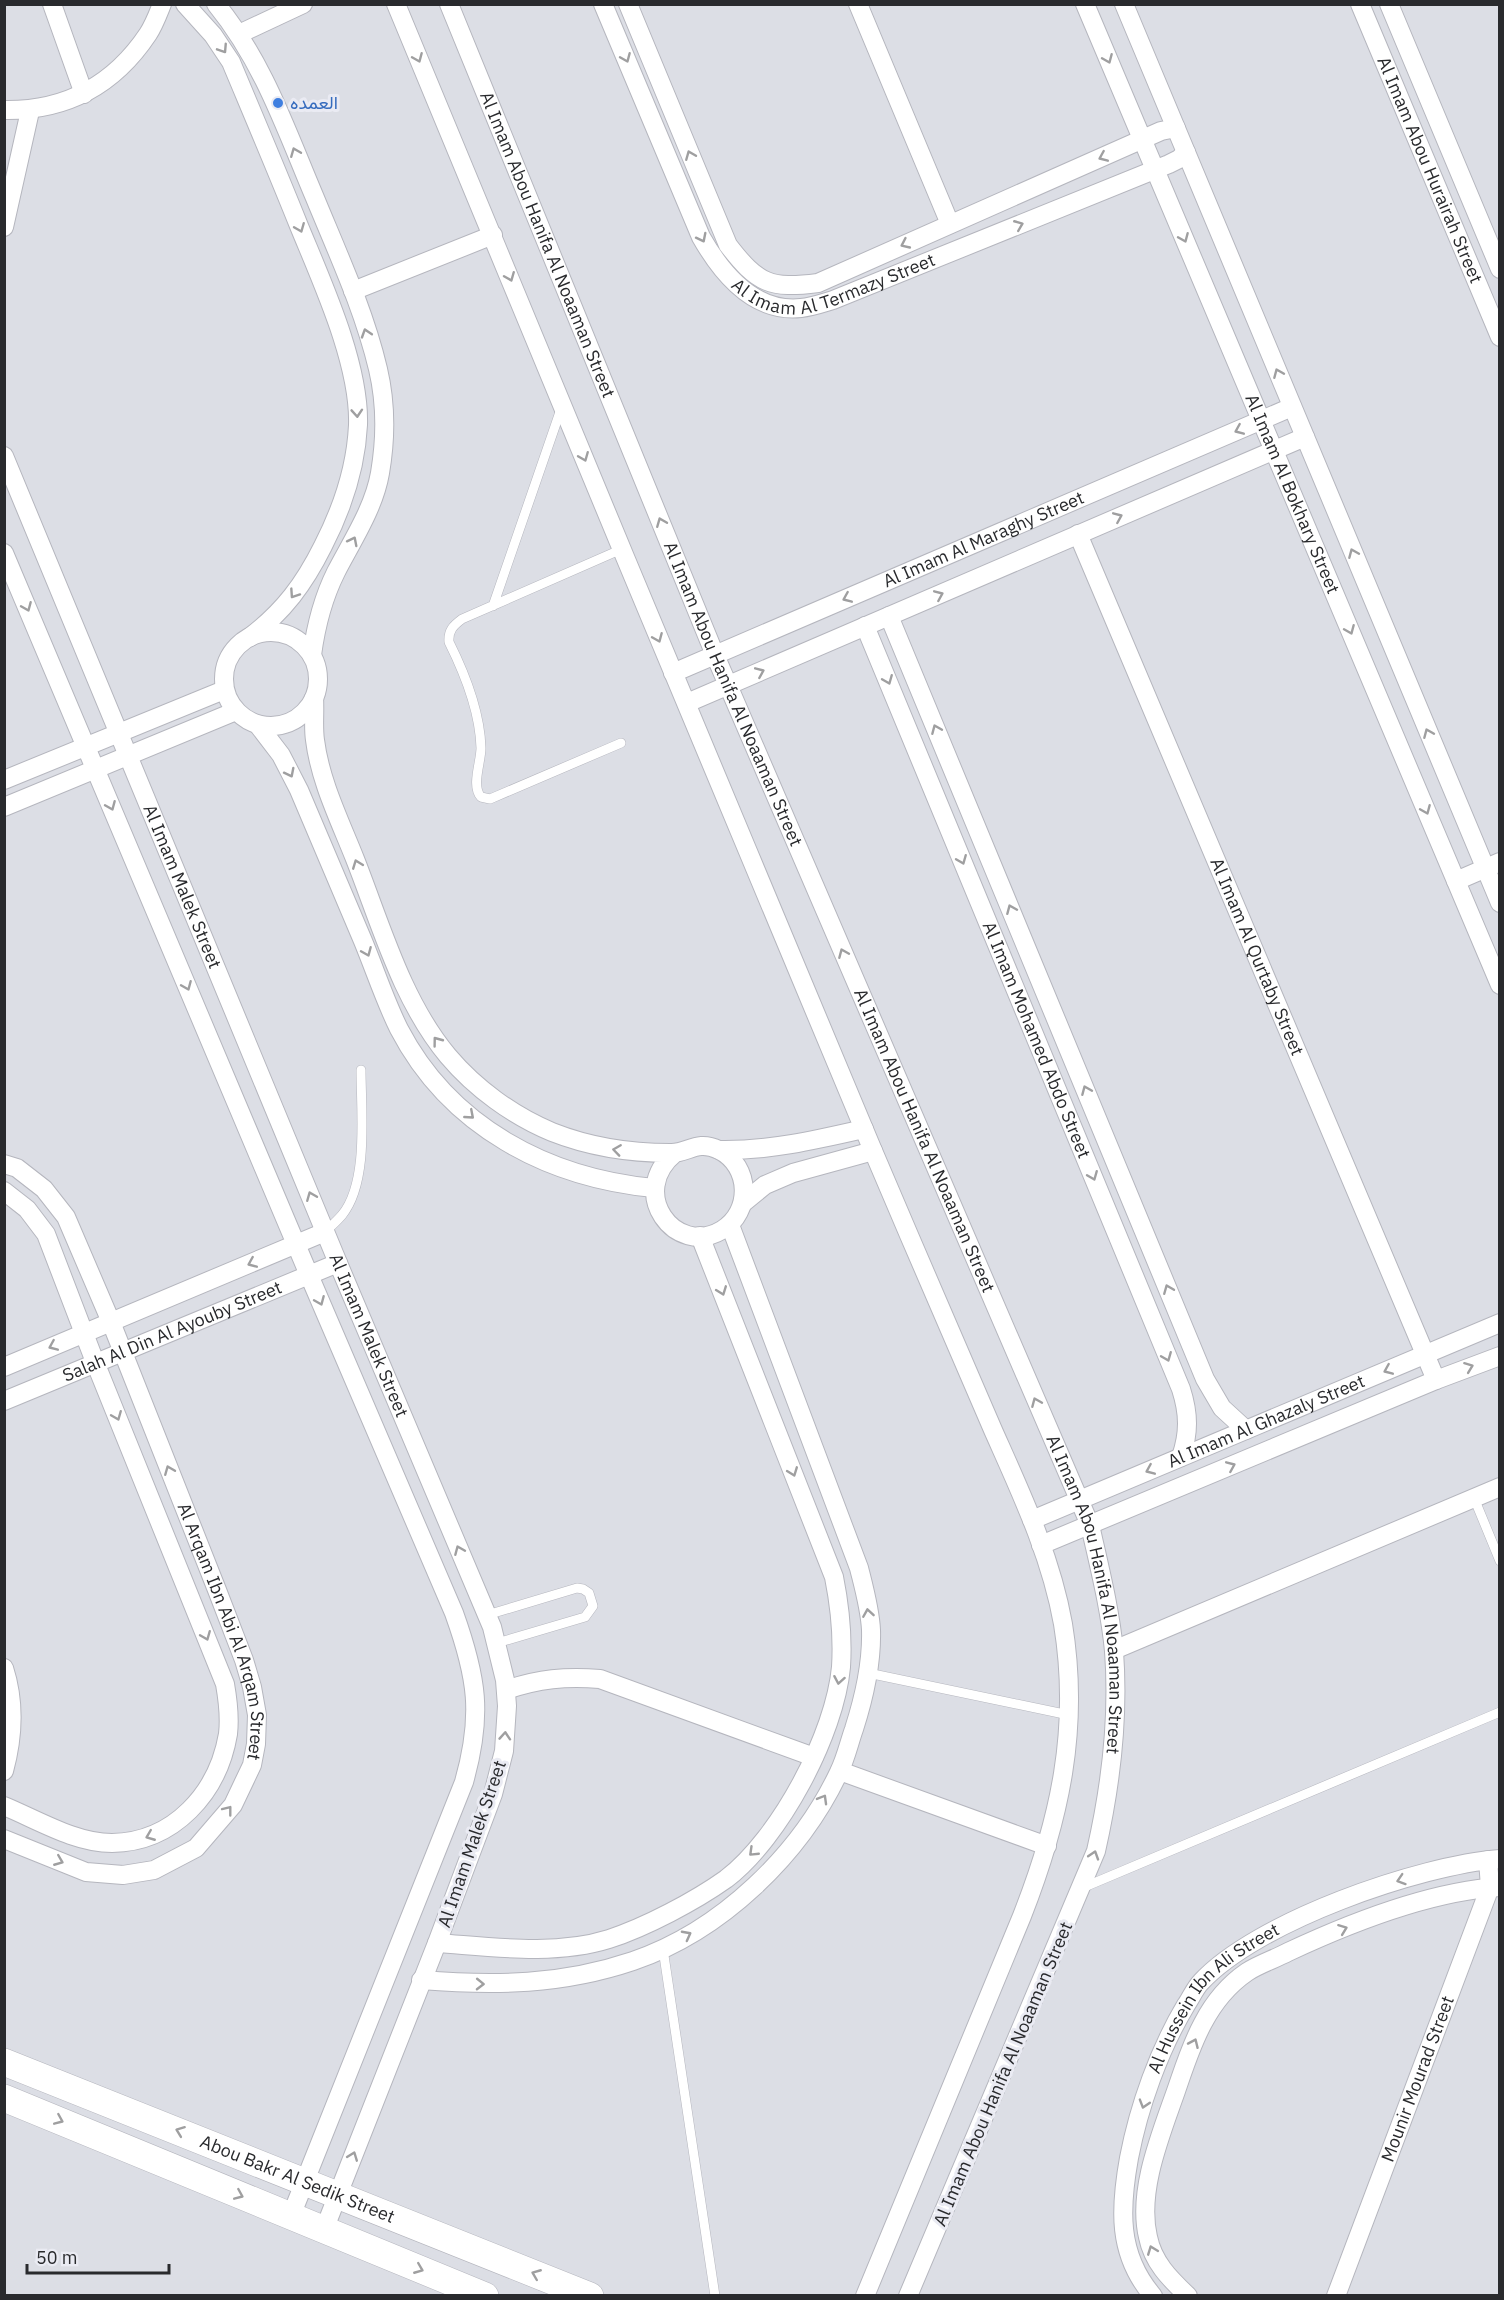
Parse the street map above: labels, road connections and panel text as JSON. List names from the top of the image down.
{
  "streets": {
    "street": [
      "Al Imam Abou Hurairah Street",
      "Al Imam Abou Hanifa Al Noaaman Street",
      "Al Imam Al Termazy Street",
      "Al Imam Al Bokhary Street",
      "Al Imam Al Maraghy Street",
      "Al Imam Malek Street",
      "Al Imam Al Qurtaby Street",
      "Al Imam Mohamed Abdo Street",
      "Salah Al Din Al Ayouby Street",
      "Al Imam Al Ghazaly Street",
      "Al Arqam Ibn Abi Al Arqam Street",
      "Al Hussein Ibn Ali Street",
      "Mounir Mourad Street",
      "Abou Bakr Al Sedik Street"
    ]
  },
  "crossings": [
    ["Al Imam Abou Hanifa Al Noaaman Street", "Al Imam Al Maraghy Street"],
    ["Al Imam Abou Hanifa Al Noaaman Street", "Al Imam Al Ghazaly Street"],
    ["Al Imam Al Termazy Street", "Al Imam Al Bokhary Street"],
    ["Al Imam Al Bokhary Street", "Al Imam Al Maraghy Street"],
    ["Al Imam Al Maraghy Street", "Al Imam Al Qurtaby Street"],
    ["Al Imam Al Maraghy Street", "Al Imam Mohamed Abdo Street"],
    ["Al Imam Malek Street", "Salah Al Din Al Ayouby Street"],
    ["Al Imam Malek Street", "Abou Bakr Al Sedik Street"],
    ["Al Imam Al Qurtaby Street", "Al Imam Al Ghazaly Street"],
    ["Al Imam Mohamed Abdo Street", "Al Imam Al Ghazaly Street"],
    ["Salah Al Din Al Ayouby Street", "Al Arqam Ibn Abi Al Arqam Street"],
    ["Al Hussein Ibn Ali Street", "Mounir Mourad Street"]
  ],
  "places": ["العمده"],
  "scale_bar": "50 m"
}
